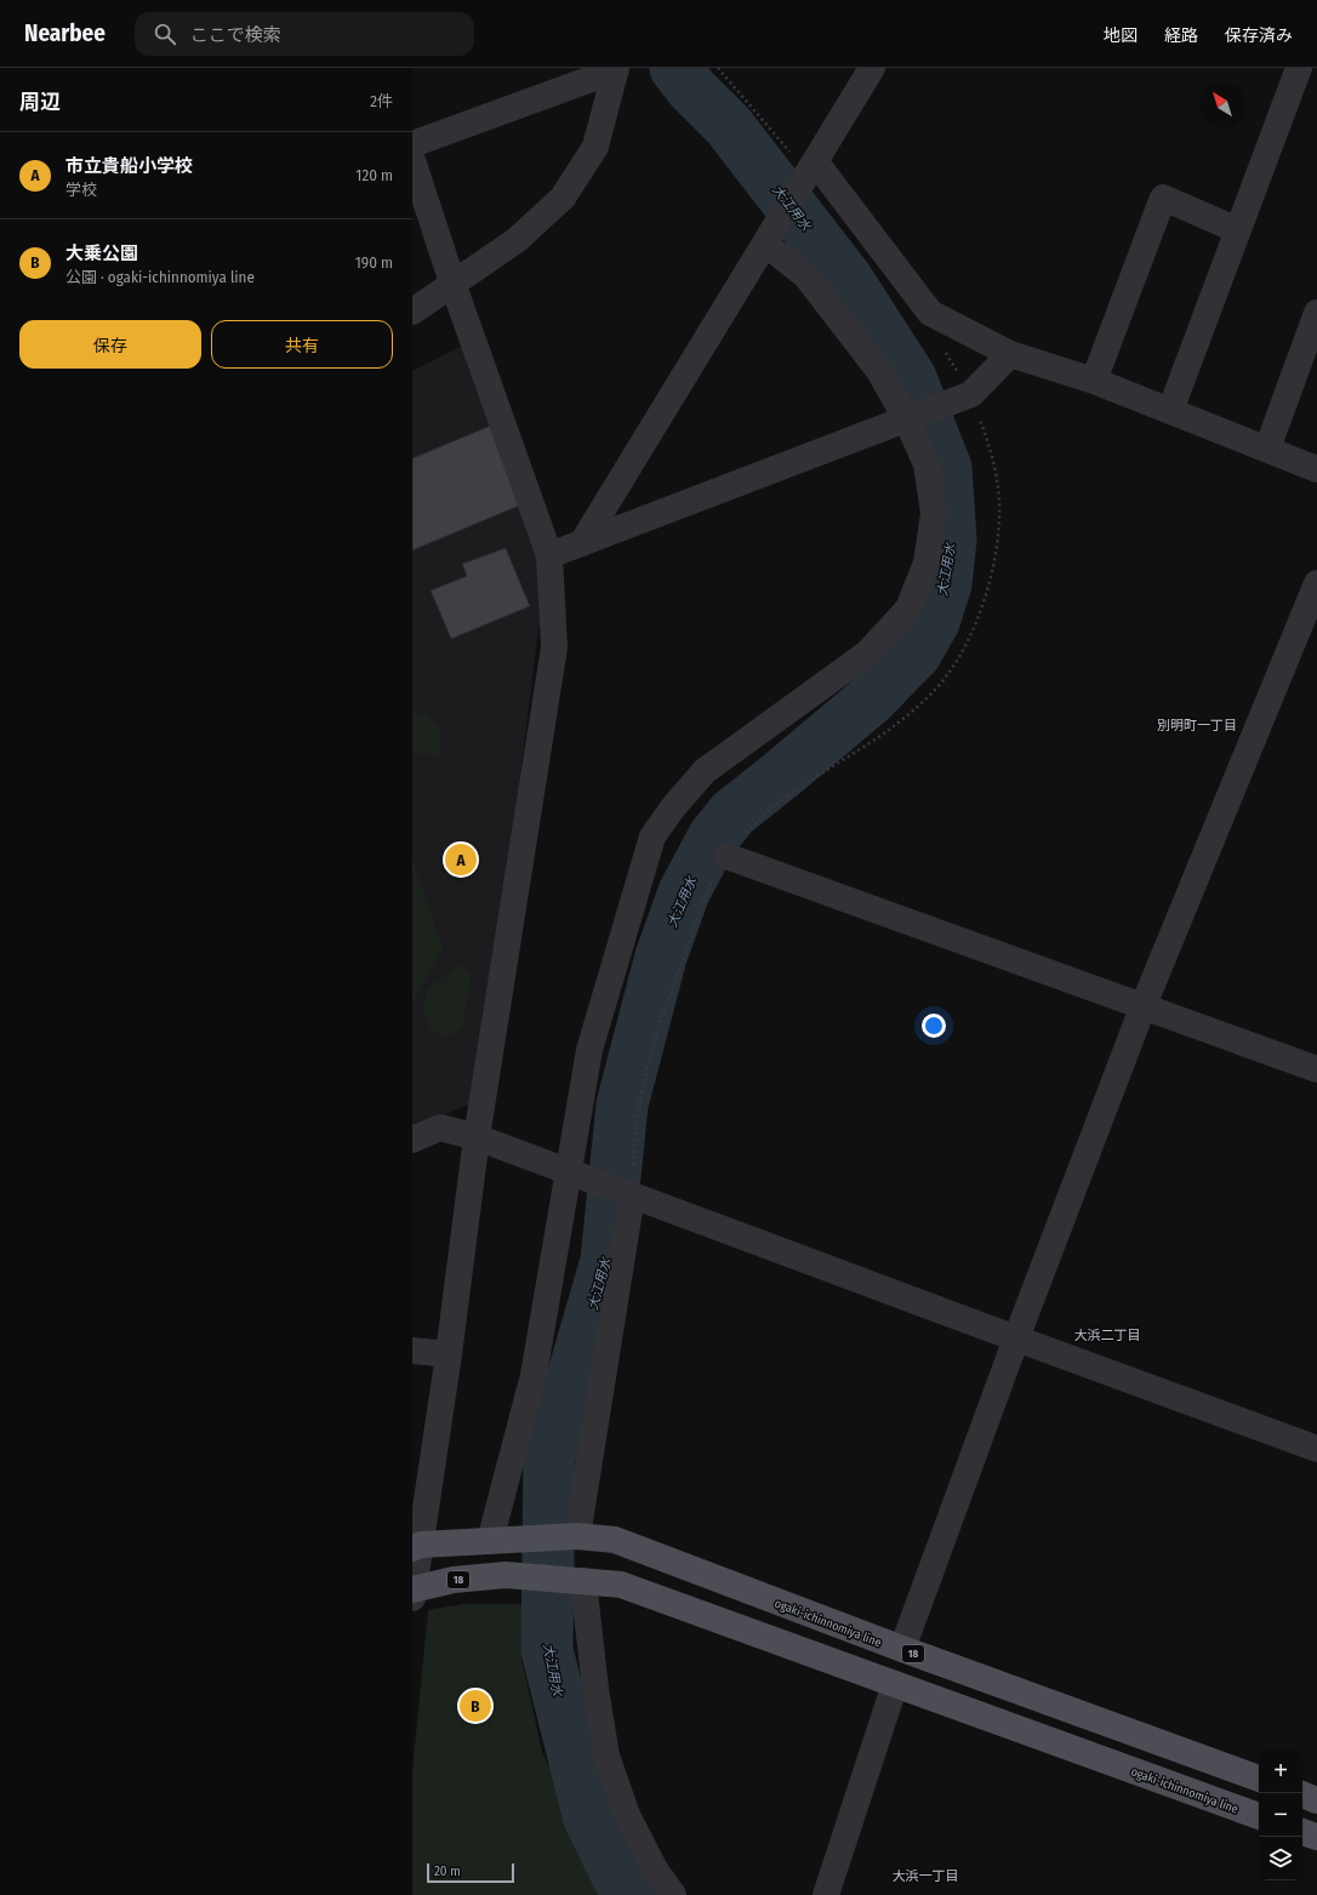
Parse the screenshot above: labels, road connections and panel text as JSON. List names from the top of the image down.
{
  "streets": {
    "main road": ["18", "ogaki-ichinnomiya line"]
  },
  "districts": ["別明町一丁目", "大浜二丁目", "大浜一丁目"],
  "water": ["大江用水"],
  "scale_bar": "20 m",
  "north": "top left",
  "page": {
    "header": "Nearbee",
    "search": "ここで検索",
    "nav": ["地図", "経路", "保存済み"],
    "heading": ["周辺", "2件"],
    "list": [
      {
        "mark": "A",
        "name": "市立貴船小学校",
        "note": "学校",
        "value": "120 m"
      },
      {
        "mark": "B",
        "name": "大乗公園",
        "note": "公園 · ogaki-ichinnomiya line",
        "value": "190 m"
      }
    ],
    "buttons": ["保存", "共有"],
    "pins": ["A", "B"],
    "map_buttons": ["+", "−"],
    "scale": "20 m"
  }
}
